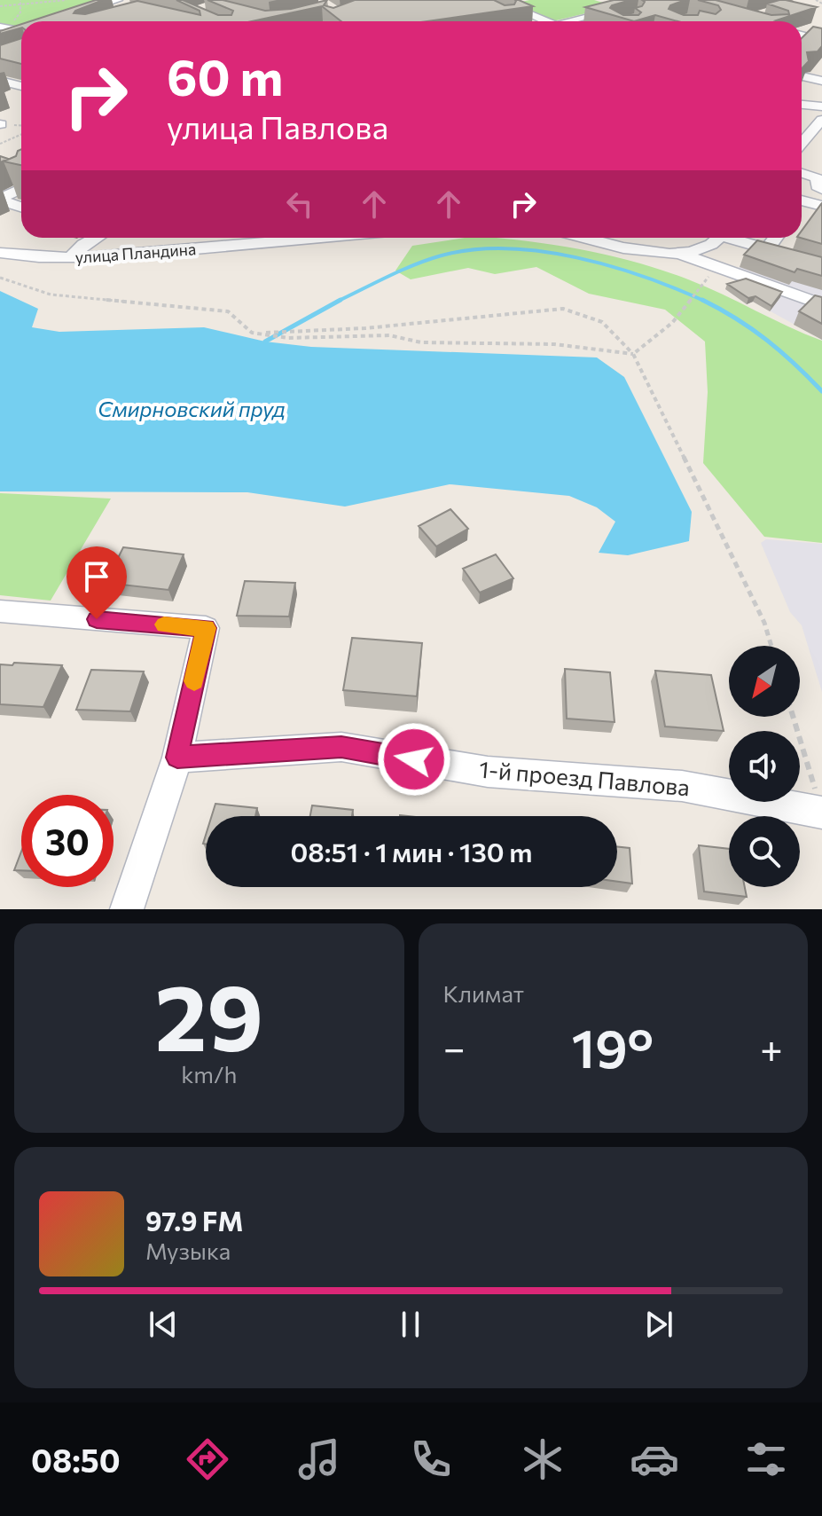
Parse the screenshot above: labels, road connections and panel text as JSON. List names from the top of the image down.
{
  "streets": {
    "street": ["улица Пландина", "1-й проезд Павлова"]
  },
  "water": ["Смирновский пруд"],
  "north": "bottom left",
  "page": {
    "turn": ["60 m", "улица Павлова"],
    "limit": "30",
    "trip": "08:51 · 1 мин · 130 m",
    "tile": [
      ["29", "km/h"],
      "Климат"
    ],
    "heat": ["−", "19°", "+"],
    "song": ["97.9 FM", "Музыка"],
    "tabs": "08:50"
  }
}
